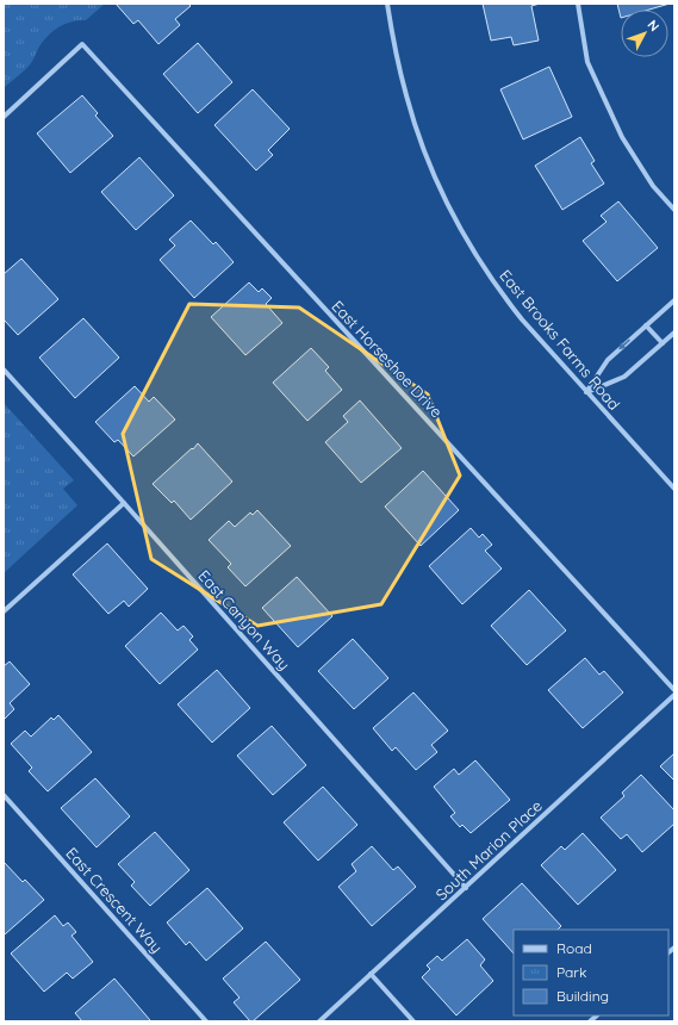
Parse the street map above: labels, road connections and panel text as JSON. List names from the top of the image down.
{
  "streets": {
    "street": [
      "East Brooks Farms Road",
      "East Horseshoe Drive",
      "East Canyon Way",
      "South Marion Place",
      "East Crescent Way"
    ]
  },
  "crossings": [
    ["East Canyon Way", "South Marion Place"]
  ],
  "legend": ["Road", "Park", "Building"],
  "north": "top right"
}
